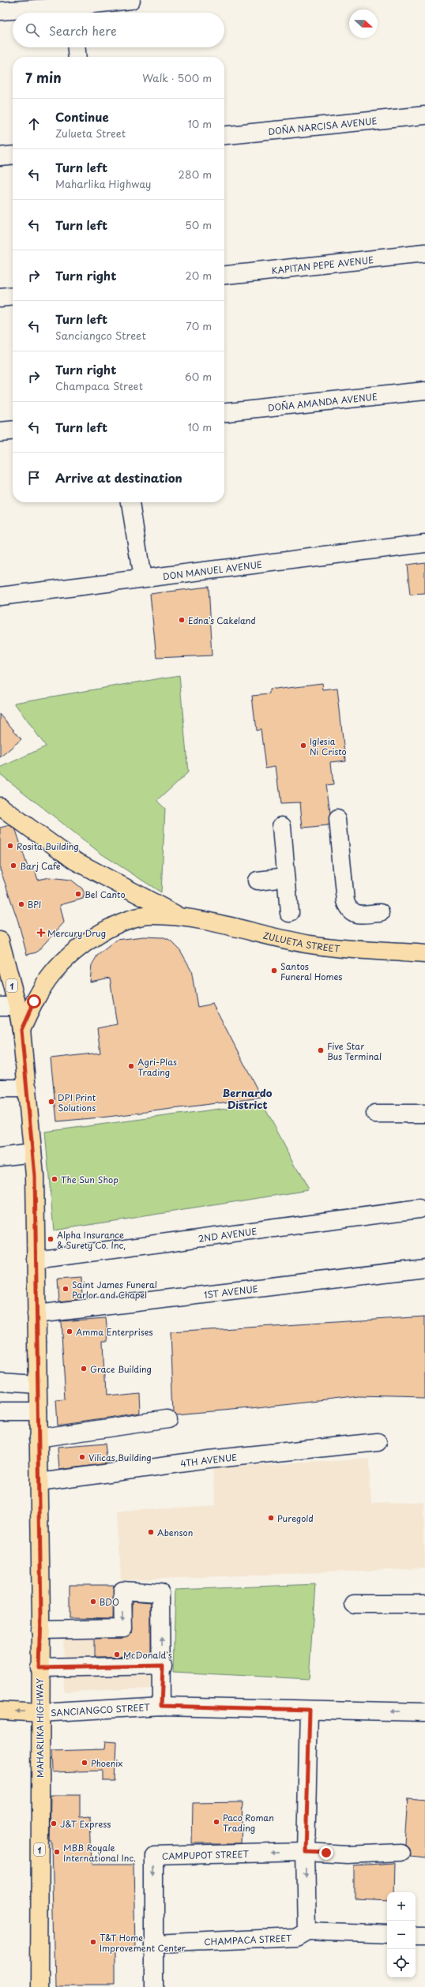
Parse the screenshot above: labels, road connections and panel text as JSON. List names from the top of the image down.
{
  "streets": {
    "main road": ["ZULUETA STREET", "1", "MAHARLIKA HIGHWAY"],
    "street": [
      "DOÑA NARCISA AVENUE",
      "KAPITAN PEPE AVENUE",
      "DOÑA AMANDA AVENUE",
      "DON MANUEL AVENUE",
      "2ND AVENUE",
      "1ST AVENUE",
      "4TH AVENUE",
      "SANCIANGCO STREET",
      "CAMPUPOT STREET",
      "CHAMPACA STREET"
    ]
  },
  "crossings": [
    ["ZULUETA STREET", "MAHARLIKA HIGHWAY"],
    ["2ND AVENUE", "MAHARLIKA HIGHWAY"],
    ["1ST AVENUE", "MAHARLIKA HIGHWAY"],
    ["4TH AVENUE", "MAHARLIKA HIGHWAY"],
    ["SANCIANGCO STREET", "MAHARLIKA HIGHWAY"],
    ["CAMPUPOT STREET", "CHAMPACA STREET"]
  ],
  "districts": ["Bernardo District"],
  "places": {
    "other": [
      "Edna's Cakeland",
      "Iglesia Ni Cristo",
      "Rosita Building",
      "Barj Cafe",
      "Bel Canto",
      "BPI",
      "Santos Funeral Homes",
      "Five Star Bus Terminal",
      "Agri-Plas Trading",
      "DPI Print Solutions",
      "The Sun Shop",
      "Alpha Insurance & Surety Co. Inc,",
      "Saint James Funeral Parlor and Chapel",
      "Amma Enterprises",
      "Grace Building",
      "Vilicas Building",
      "Puregold",
      "Abenson",
      "BDO",
      "McDonald's",
      "Phoenix",
      "Paco Roman Trading",
      "J&T Express",
      "MBB Royale International Inc.",
      "T&T Home Improvement Center"
    ],
    "health": ["Mercury Drug"]
  },
  "north": "right",
  "page": {
    "search": "Search here",
    "heading": ["7 min", "Walk · 500 m"],
    "list": [
      ["Continue", "Zulueta Street", "10 m"],
      ["Turn left", "Maharlika Highway", "280 m"],
      ["Turn left", "50 m"],
      ["Turn right", "20 m"],
      ["Turn left", "Sanciangco Street", "70 m"],
      ["Turn right", "Champaca Street", "60 m"],
      ["Turn left", "10 m"],
      "Arrive at destination"
    ],
    "map_buttons": ["+", "−"]
  }
}
